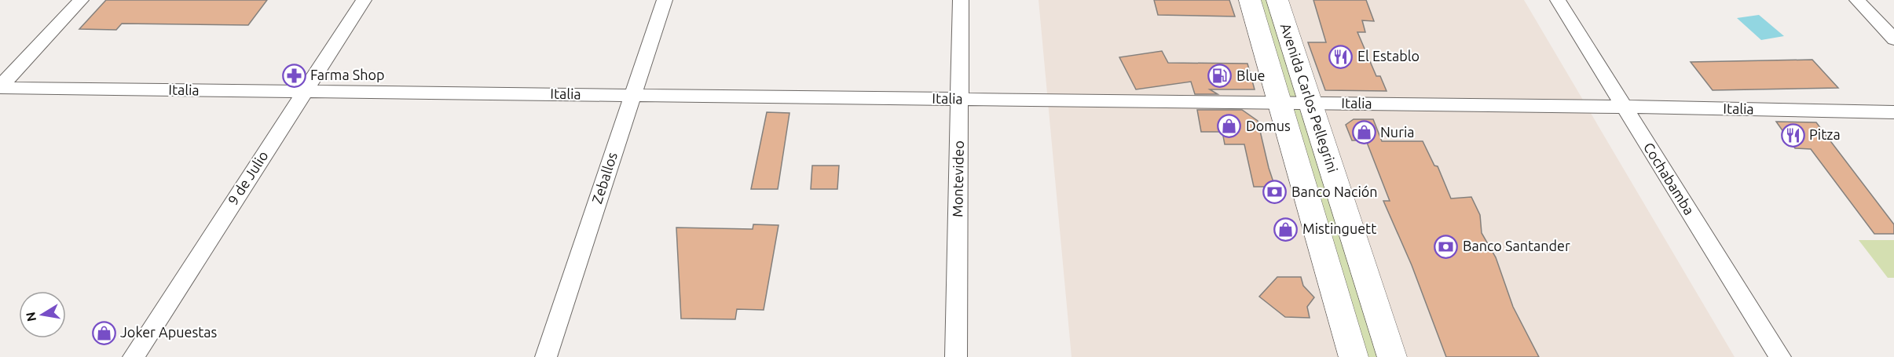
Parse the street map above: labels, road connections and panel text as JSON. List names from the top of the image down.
{
  "streets": {
    "main road": ["Avenida Carlos Pellegrini"],
    "street": [
      "Italia",
      "9 de Julio",
      "Zeballos",
      "Montevideo",
      "Cochabamba"
    ]
  },
  "crossings": [
    ["Italia", "Avenida Carlos Pellegrini"],
    ["Italia", "9 de Julio"],
    ["Italia", "Zeballos"],
    ["Italia", "Montevideo"],
    ["Italia", "Cochabamba"]
  ],
  "places": {
    "restaurant": ["El Establo", "Pitza"],
    "pharmacy": ["Farma Shop"],
    "fuel station": ["Blue"],
    "shop": [
      "Domus",
      "Nuria",
      "Mistinguett",
      "Joker Apuestas"
    ],
    "bank": ["Banco Nación", "Banco Santander"]
  },
  "north": "left"
}
